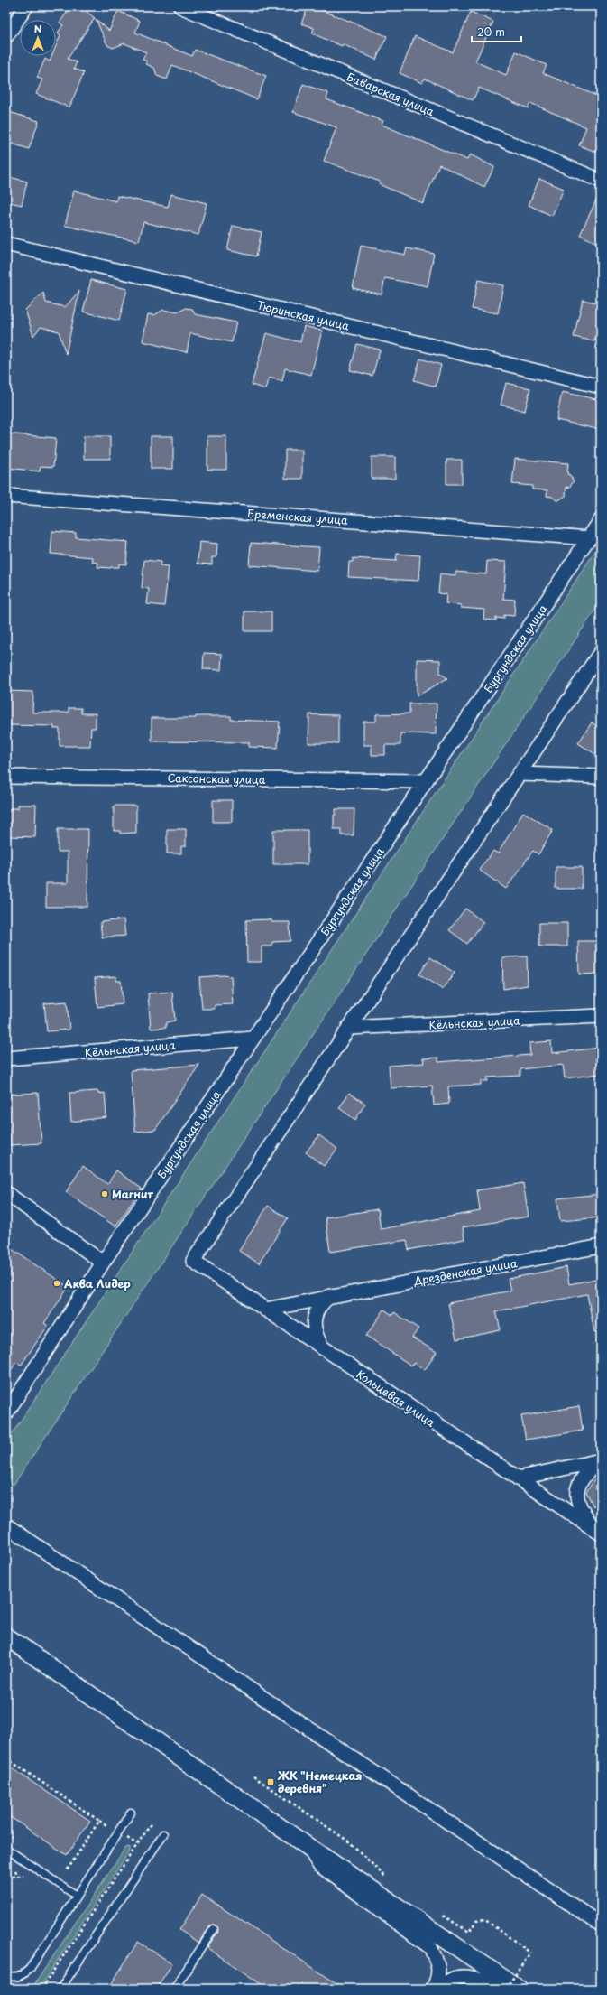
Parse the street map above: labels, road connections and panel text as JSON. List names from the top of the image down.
{
  "streets": {
    "street": [
      "Баварская улица",
      "Тюринская улица",
      "Бременская улица",
      "Бургундская улица",
      "Саксонская улица",
      "Кёльнская улица",
      "Дрезденская улица",
      "Кольцевая улица"
    ]
  },
  "crossings": [
    ["Бременская улица", "Бургундская улица"],
    ["Бургундская улица", "Саксонская улица"],
    ["Бургундская улица", "Кёльнская улица"],
    ["Кёльнская улица", "Кольцевая улица"],
    ["Дрезденская улица", "Кольцевая улица"]
  ],
  "places": {
    "other": ["Магнит", "Аква Лидер"],
    "transit": ["ЖК \"Немецкая деревня\""]
  },
  "scale_bar": "20 m",
  "north": "top"
}
